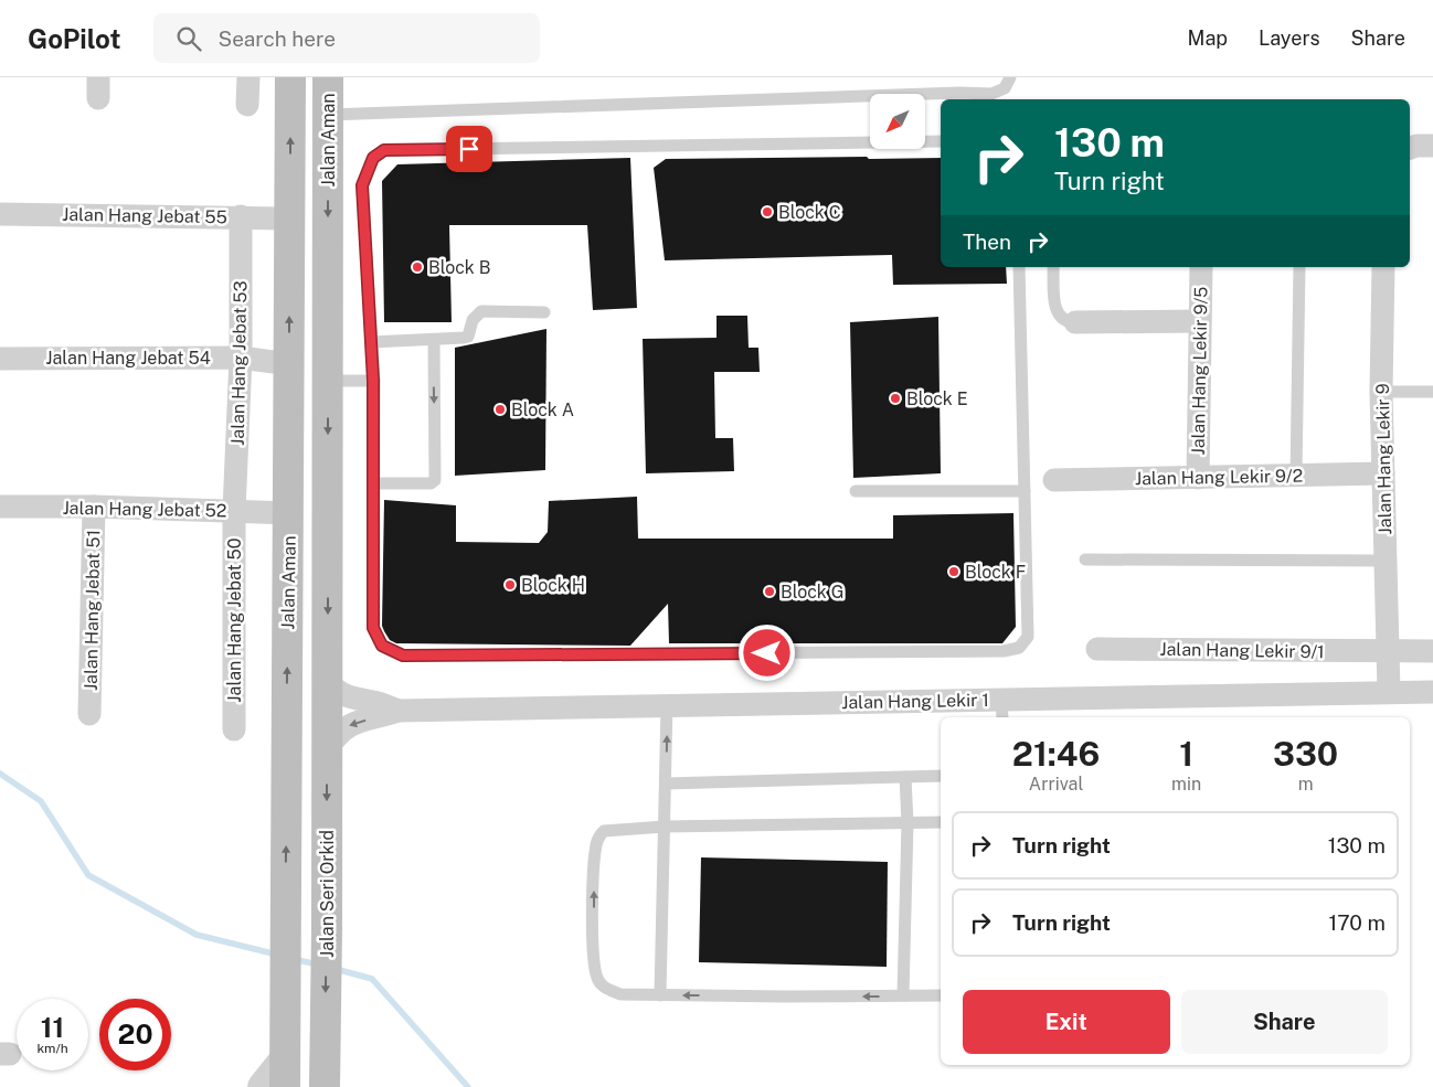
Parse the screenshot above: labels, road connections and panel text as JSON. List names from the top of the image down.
{
  "streets": {
    "main road": ["Jalan Aman", "Jalan Seri Orkid"],
    "street": [
      "Jalan Hang Jebat 55",
      "Jalan Hang Jebat 54",
      "Jalan Hang Jebat 53",
      "Jalan Hang Lekir 9/5",
      "Jalan Hang Lekir 9",
      "Jalan Hang Lekir 9/2",
      "Jalan Hang Jebat 52",
      "Jalan Hang Jebat 51",
      "Jalan Hang Jebat 50",
      "Jalan Hang Lekir 9/1",
      "Jalan Hang Lekir 1"
    ]
  },
  "crossings": [
    ["Jalan Aman", "Jalan Hang Jebat 55"],
    ["Jalan Aman", "Jalan Hang Jebat 54"],
    ["Jalan Aman", "Jalan Hang Jebat 52"],
    ["Jalan Aman", "Jalan Hang Lekir 1"],
    ["Jalan Aman", "Jalan Seri Orkid"],
    ["Jalan Hang Jebat 55", "Jalan Hang Jebat 53"],
    ["Jalan Hang Jebat 54", "Jalan Hang Jebat 53"],
    ["Jalan Hang Jebat 53", "Jalan Hang Jebat 52"],
    ["Jalan Hang Jebat 53", "Jalan Hang Jebat 50"],
    ["Jalan Hang Lekir 9/5", "Jalan Hang Lekir 9/2"],
    ["Jalan Hang Lekir 9", "Jalan Hang Lekir 9/2"],
    ["Jalan Hang Lekir 9", "Jalan Hang Lekir 9/1"],
    ["Jalan Hang Lekir 9", "Jalan Hang Lekir 1"],
    ["Jalan Hang Jebat 52", "Jalan Hang Jebat 51"],
    ["Jalan Hang Jebat 52", "Jalan Hang Jebat 50"],
    ["Jalan Hang Lekir 1", "Jalan Seri Orkid"]
  ],
  "one_way": ["Jalan Seri Orkid"],
  "places": [
    "Block C",
    "Block B",
    "Block E",
    "Block A",
    "Block F",
    "Block H",
    "Block G"
  ],
  "north": "bottom left",
  "page": {
    "header": "GoPilot",
    "search": "Search here",
    "nav": ["Map", "Layers", "Share"],
    "turn": ["130 m", "Turn right"],
    "then": "Then",
    "eta": [
      "21:46",
      "Arrival",
      "1",
      "min",
      "330",
      "m"
    ],
    "list": [
      {
        "name": "Turn right",
        "value": "130 m"
      },
      {
        "name": "Turn right",
        "value": "170 m"
      }
    ],
    "buttons": ["Exit", "Share"],
    "speed": "11 km/h",
    "limit": "20"
  }
}
